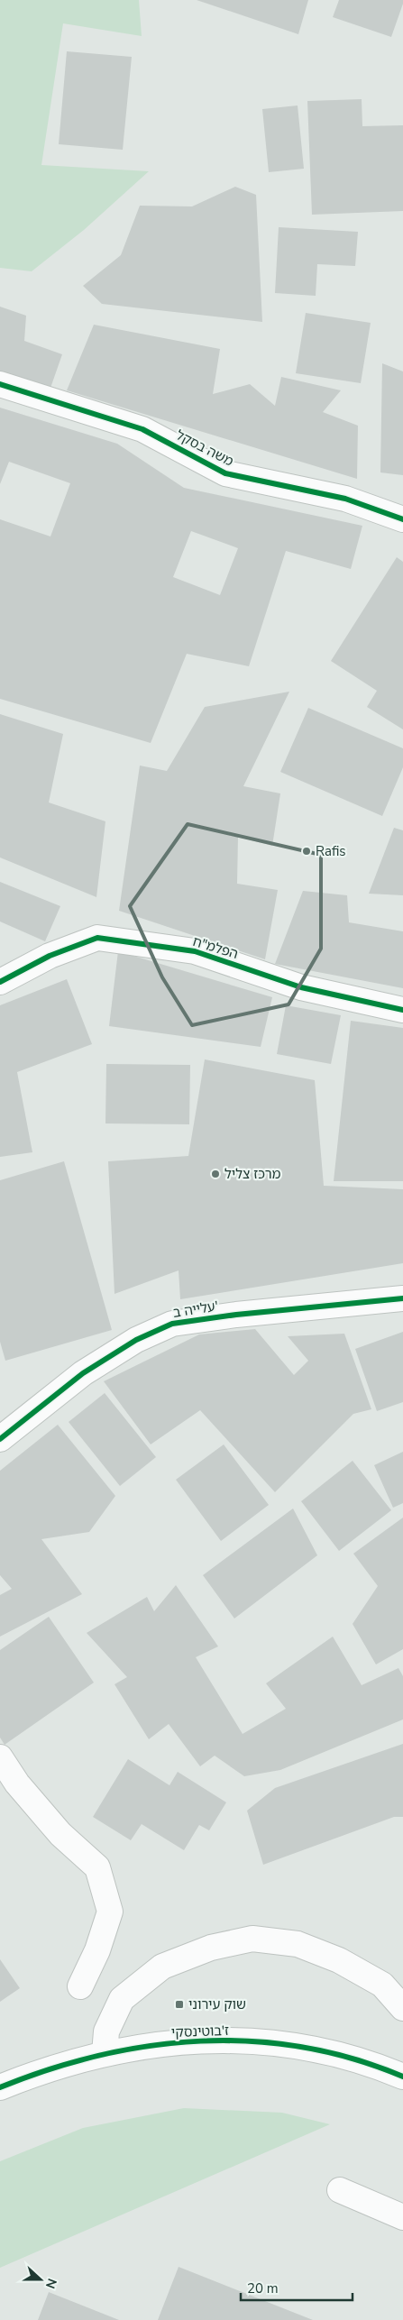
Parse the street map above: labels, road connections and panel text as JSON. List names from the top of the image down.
{
  "streets": {
    "street": [
      "משה בסקל",
      "הפלמ\"ח",
      "עלייה ב'",
      "ז'בוטינסקי"
    ]
  },
  "places": {
    "other": ["Rafis", "מרכז צליל"],
    "transit": ["שוק עירוני"]
  },
  "scale_bar": "20 m",
  "north": "right"
}
